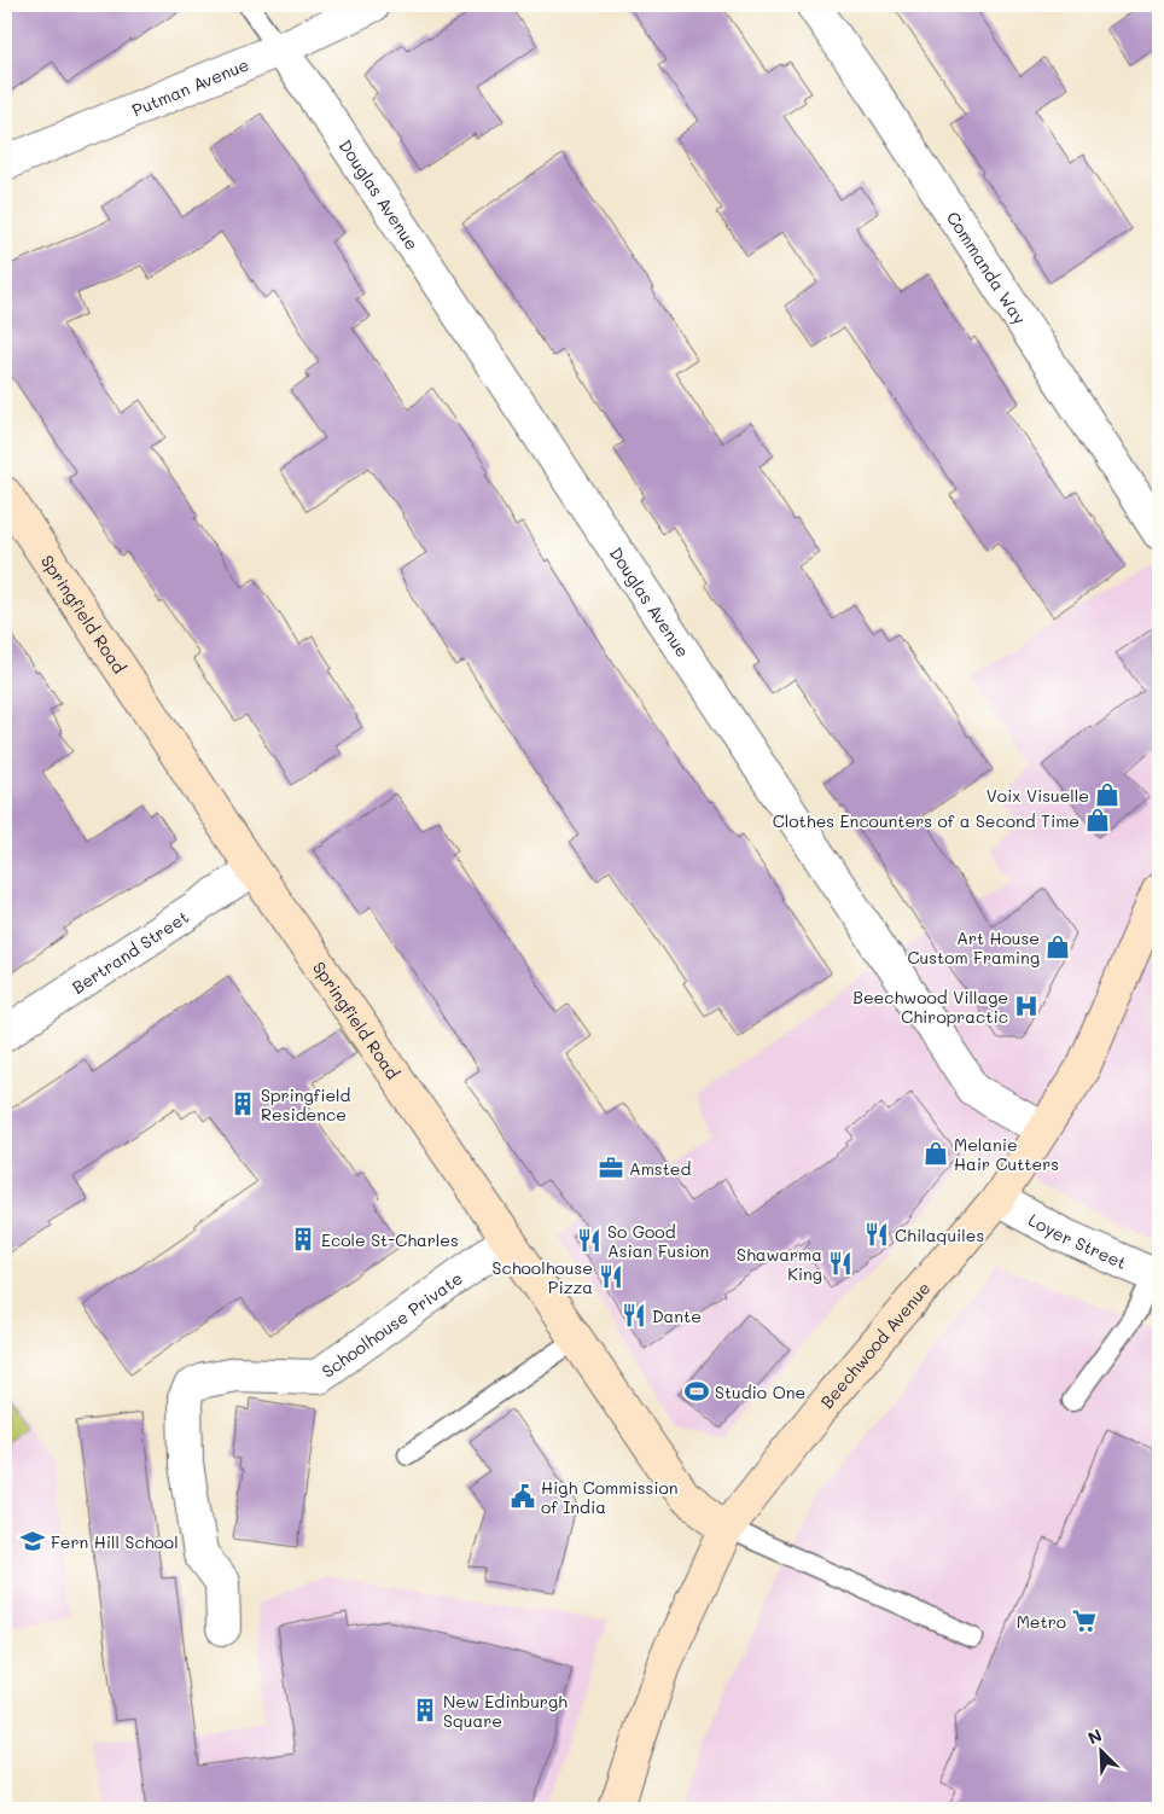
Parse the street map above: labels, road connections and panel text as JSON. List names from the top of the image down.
{
  "streets": {
    "street": [
      "Putman Avenue",
      "Douglas Avenue",
      "Commanda Way",
      "Springfield Road",
      "Bertrand Street",
      "Loyer Street",
      "Schoolhouse Private",
      "Beechwood Avenue"
    ]
  },
  "crossings": [
    ["Putman Avenue", "Douglas Avenue"],
    ["Douglas Avenue", "Beechwood Avenue"],
    ["Springfield Road", "Bertrand Street"],
    ["Springfield Road", "Schoolhouse Private"],
    ["Springfield Road", "Beechwood Avenue"],
    ["Loyer Street", "Beechwood Avenue"]
  ],
  "places": {
    "shop": [
      "Voix Visuelle",
      "Clothes Encounters of a Second Time",
      "Art House Custom Framing",
      "Melanie Hair Cutters"
    ],
    "hospital": ["Beechwood Village Chiropractic"],
    "building": ["Springfield Residence", "Ecole St-Charles", "New Edinburgh Square"],
    "office": ["Amsted"],
    "restaurant": [
      "Chilaquiles",
      "So Good Asian Fusion",
      "Shawarma King",
      "Schoolhouse Pizza",
      "Dante"
    ],
    "sports": ["Studio One"],
    "public building": ["High Commission of India"],
    "school or university": ["Fern Hill School"],
    "supermarket": ["Metro"]
  },
  "north": "top left"
}
